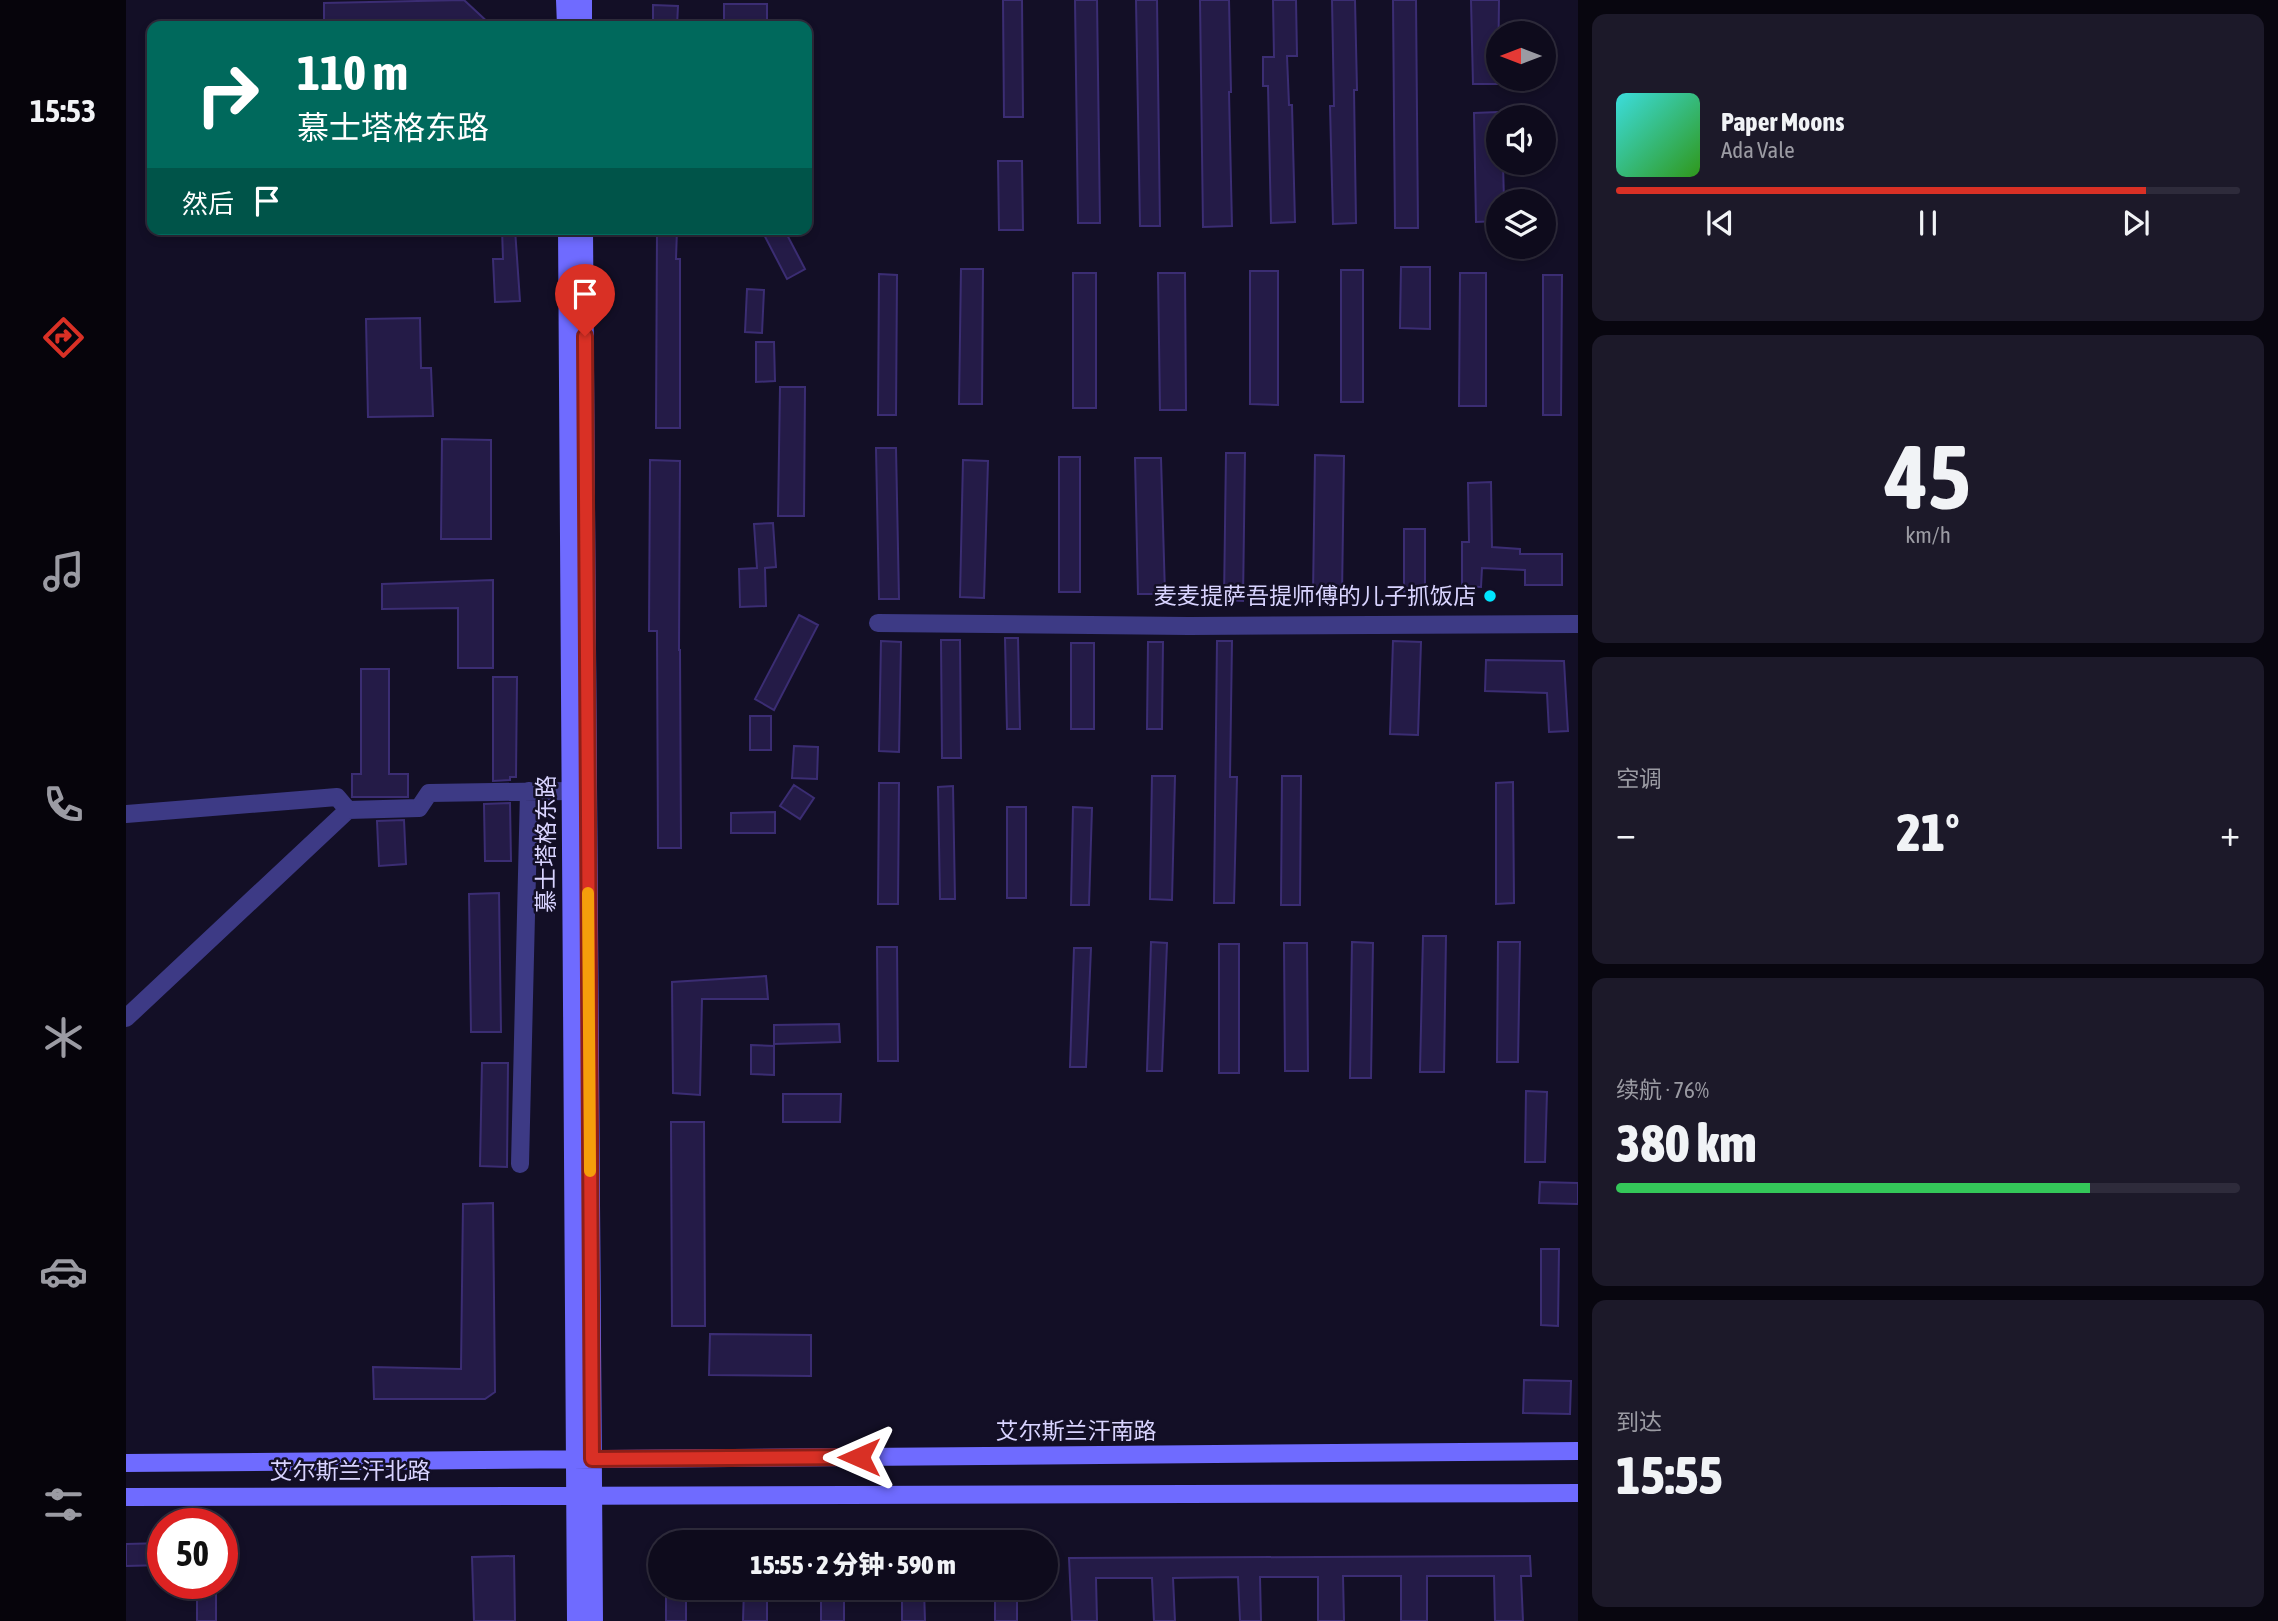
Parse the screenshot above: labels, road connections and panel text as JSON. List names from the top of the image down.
{
  "streets": {
    "main road": ["慕士塔格东路", "艾尔斯兰汗南路", "艾尔斯兰汗北路"]
  },
  "crossings": [
    ["慕士塔格东路", "艾尔斯兰汗南路"],
    ["慕士塔格东路", "艾尔斯兰汗北路"],
    ["艾尔斯兰汗南路", "艾尔斯兰汗北路"]
  ],
  "places": ["麦麦提萨吾提师傅的儿子抓饭店"],
  "north": "left",
  "page": {
    "tabs": "15:53",
    "turn": ["110 m", "慕士塔格东路"],
    "song": ["Paper Moons", "Ada Vale"],
    "then": "然后",
    "tile": [
      ["45", "km/h"],
      "空调",
      ["续航 · 76%", "380 km"],
      ["到达", "15:55"]
    ],
    "heat": ["−", "21°", "+"],
    "limit": "50",
    "trip": "15:55 · 2 分钟 · 590 m"
  }
}
